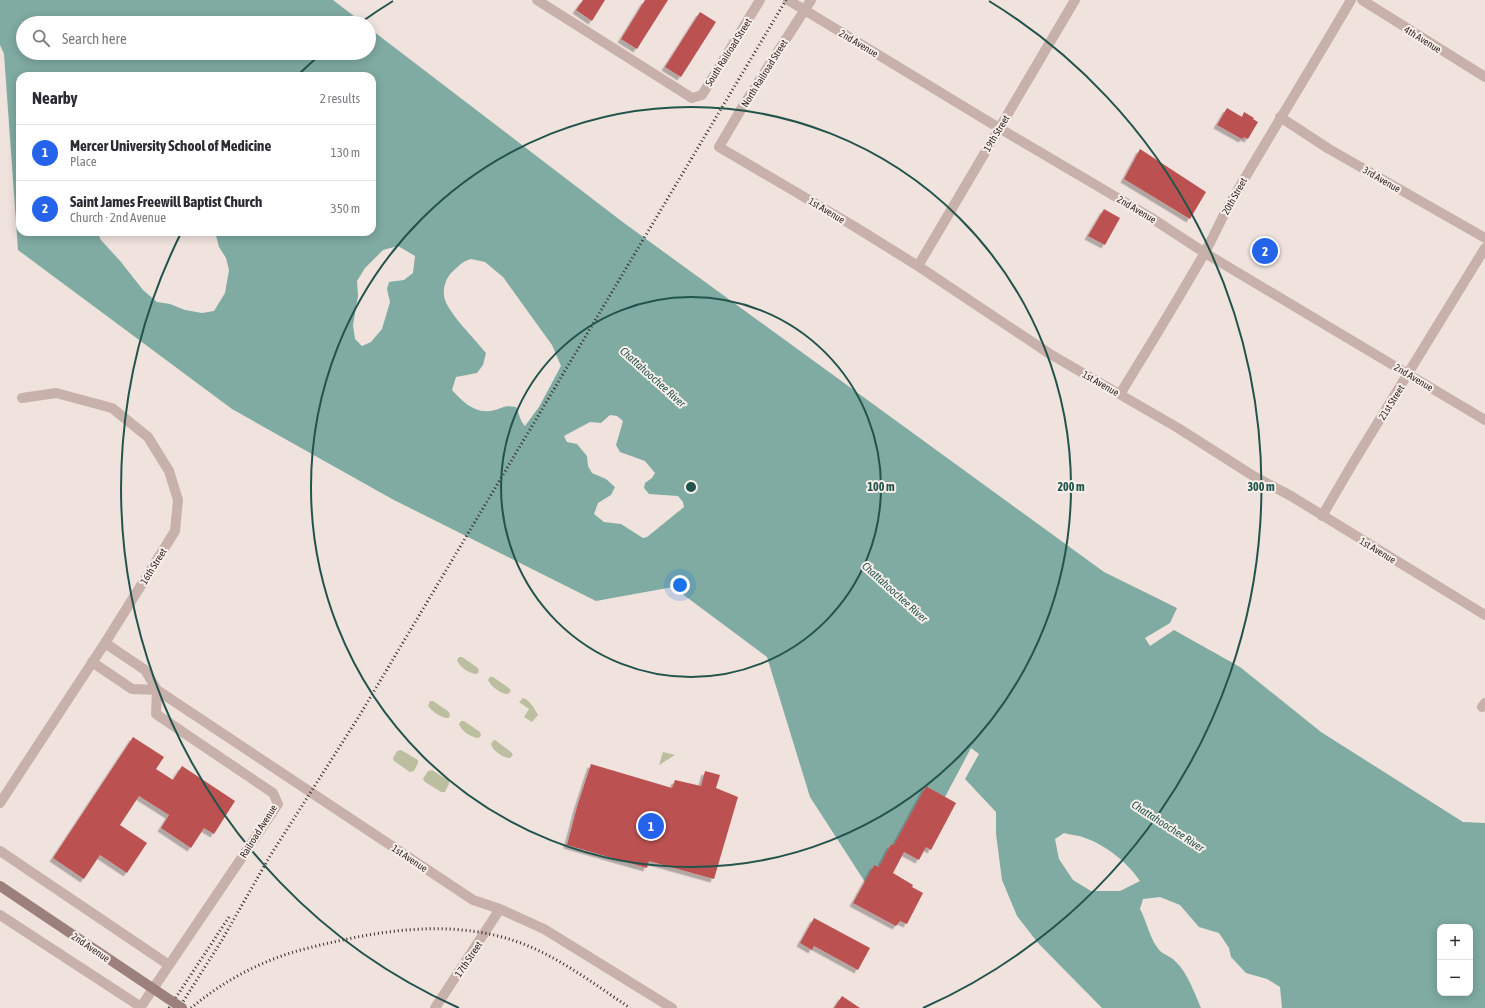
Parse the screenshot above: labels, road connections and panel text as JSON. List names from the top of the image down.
{
  "streets": {
    "main road": ["2nd Avenue"],
    "street": [
      "4th Avenue",
      "South Railroad Street",
      "North Railroad Street",
      "19th Street",
      "3rd Avenue",
      "20th Street",
      "1st Avenue",
      "21st Street",
      "16th Street",
      "Railroad Avenue",
      "17th Street"
    ]
  },
  "crossings": [
    ["2nd Avenue", "North Railroad Street"],
    ["2nd Avenue", "19th Street"],
    ["2nd Avenue", "20th Street"],
    ["2nd Avenue", "21st Street"],
    ["North Railroad Street", "1st Avenue"],
    ["19th Street", "1st Avenue"],
    ["3rd Avenue", "20th Street"],
    ["20th Street", "1st Avenue"],
    ["1st Avenue", "21st Street"],
    ["1st Avenue", "16th Street"],
    ["1st Avenue", "Railroad Avenue"],
    ["1st Avenue", "17th Street"]
  ],
  "water": ["Chattahoochee River"],
  "page": {
    "search": "Search here",
    "heading": ["Nearby", "2 results"],
    "list": [
      {
        "mark": "1",
        "name": "Mercer University School of Medicine",
        "note": "Place",
        "value": "130 m"
      },
      {
        "mark": "2",
        "name": "Saint James Freewill Baptist Church",
        "note": "Church · 2nd Avenue",
        "value": "350 m"
      }
    ],
    "pins": ["2", "1"],
    "map_buttons": ["+", "−"]
  },
  "rings": ["100 m", "200 m", "300 m"]
}
